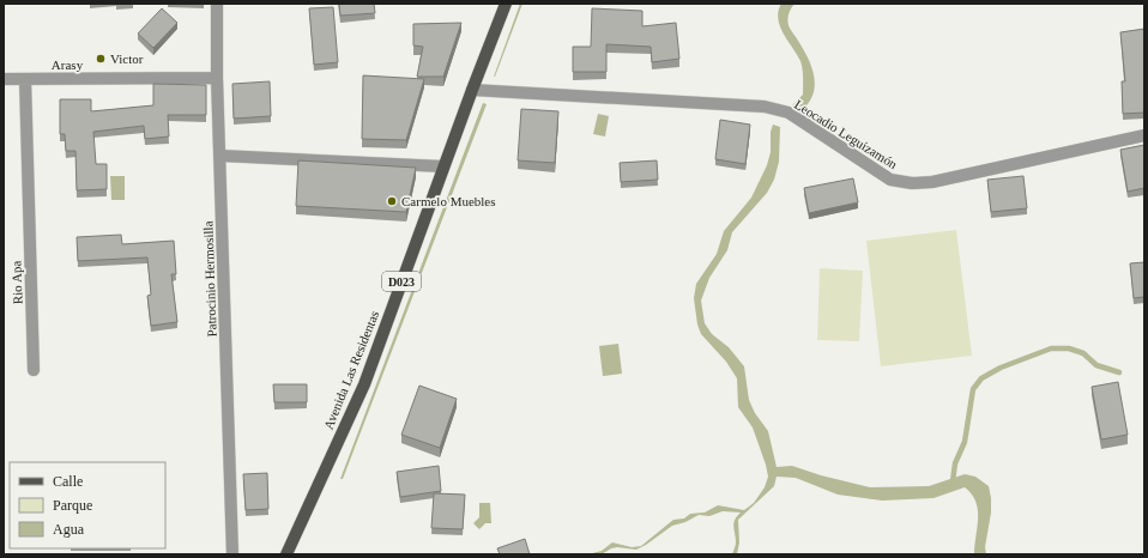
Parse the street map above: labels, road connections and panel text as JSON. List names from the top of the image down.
{
  "streets": {
    "main road": ["D023", "Avenida Las Residentas"],
    "street": [
      "Arasy",
      "Leocadio Leguizamón",
      "Patrocinio Hermosilla",
      "Rio Apa"
    ]
  },
  "crossings": [
    ["Arasy", "Patrocinio Hermosilla"],
    ["Arasy", "Rio Apa"],
    ["Leocadio Leguizamón", "Avenida Las Residentas"]
  ],
  "places": ["Victor", "Carmelo Muebles"],
  "legend": ["Calle", "Parque", "Agua"]
}
